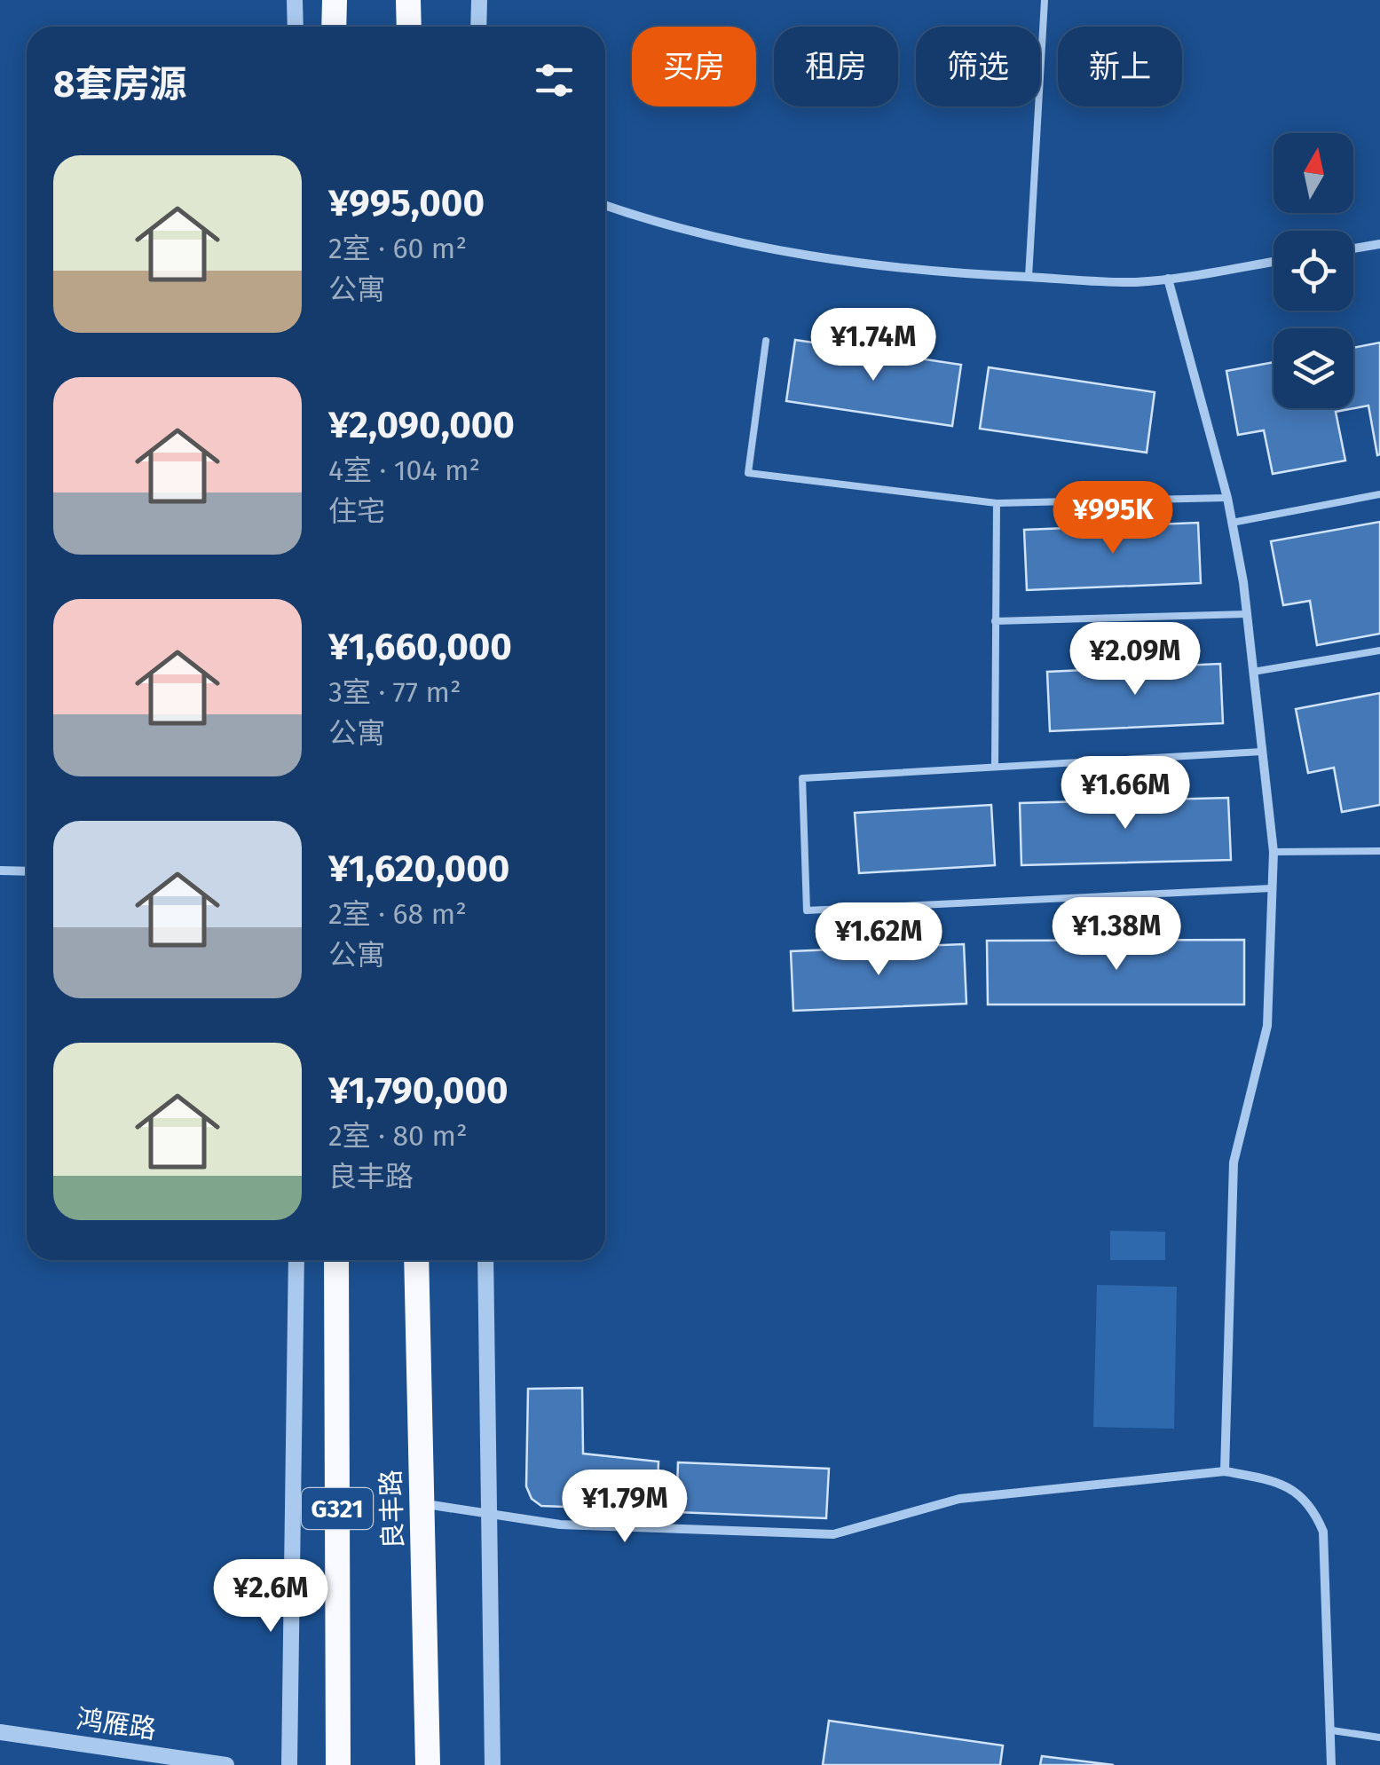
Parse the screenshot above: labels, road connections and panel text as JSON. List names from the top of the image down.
{
  "streets": {
    "highway": ["G321", "良丰路"],
    "street": ["鸿雁路"]
  },
  "north": "top",
  "page": {
    "chip": [
      "买房",
      "租房",
      "筛选",
      "新上"
    ],
    "heading": "8套房源",
    "list": [
      {
        "name": "¥995,000",
        "note": "2室 · 60 m² · 公寓"
      },
      {
        "name": "¥2,090,000",
        "note": "4室 · 104 m² · 住宅"
      },
      {
        "name": "¥1,660,000",
        "note": "3室 · 77 m² · 公寓"
      },
      {
        "name": "¥1,620,000",
        "note": "2室 · 68 m² · 公寓"
      },
      {
        "name": "¥1,790,000",
        "note": "2室 · 80 m² · 良丰路"
      }
    ],
    "price": [
      "¥1.74M",
      "¥995K",
      "¥2.09M",
      "¥1.66M",
      "¥1.38M",
      "¥1.62M",
      "¥1.79M",
      "¥2.6M"
    ]
  }
}
